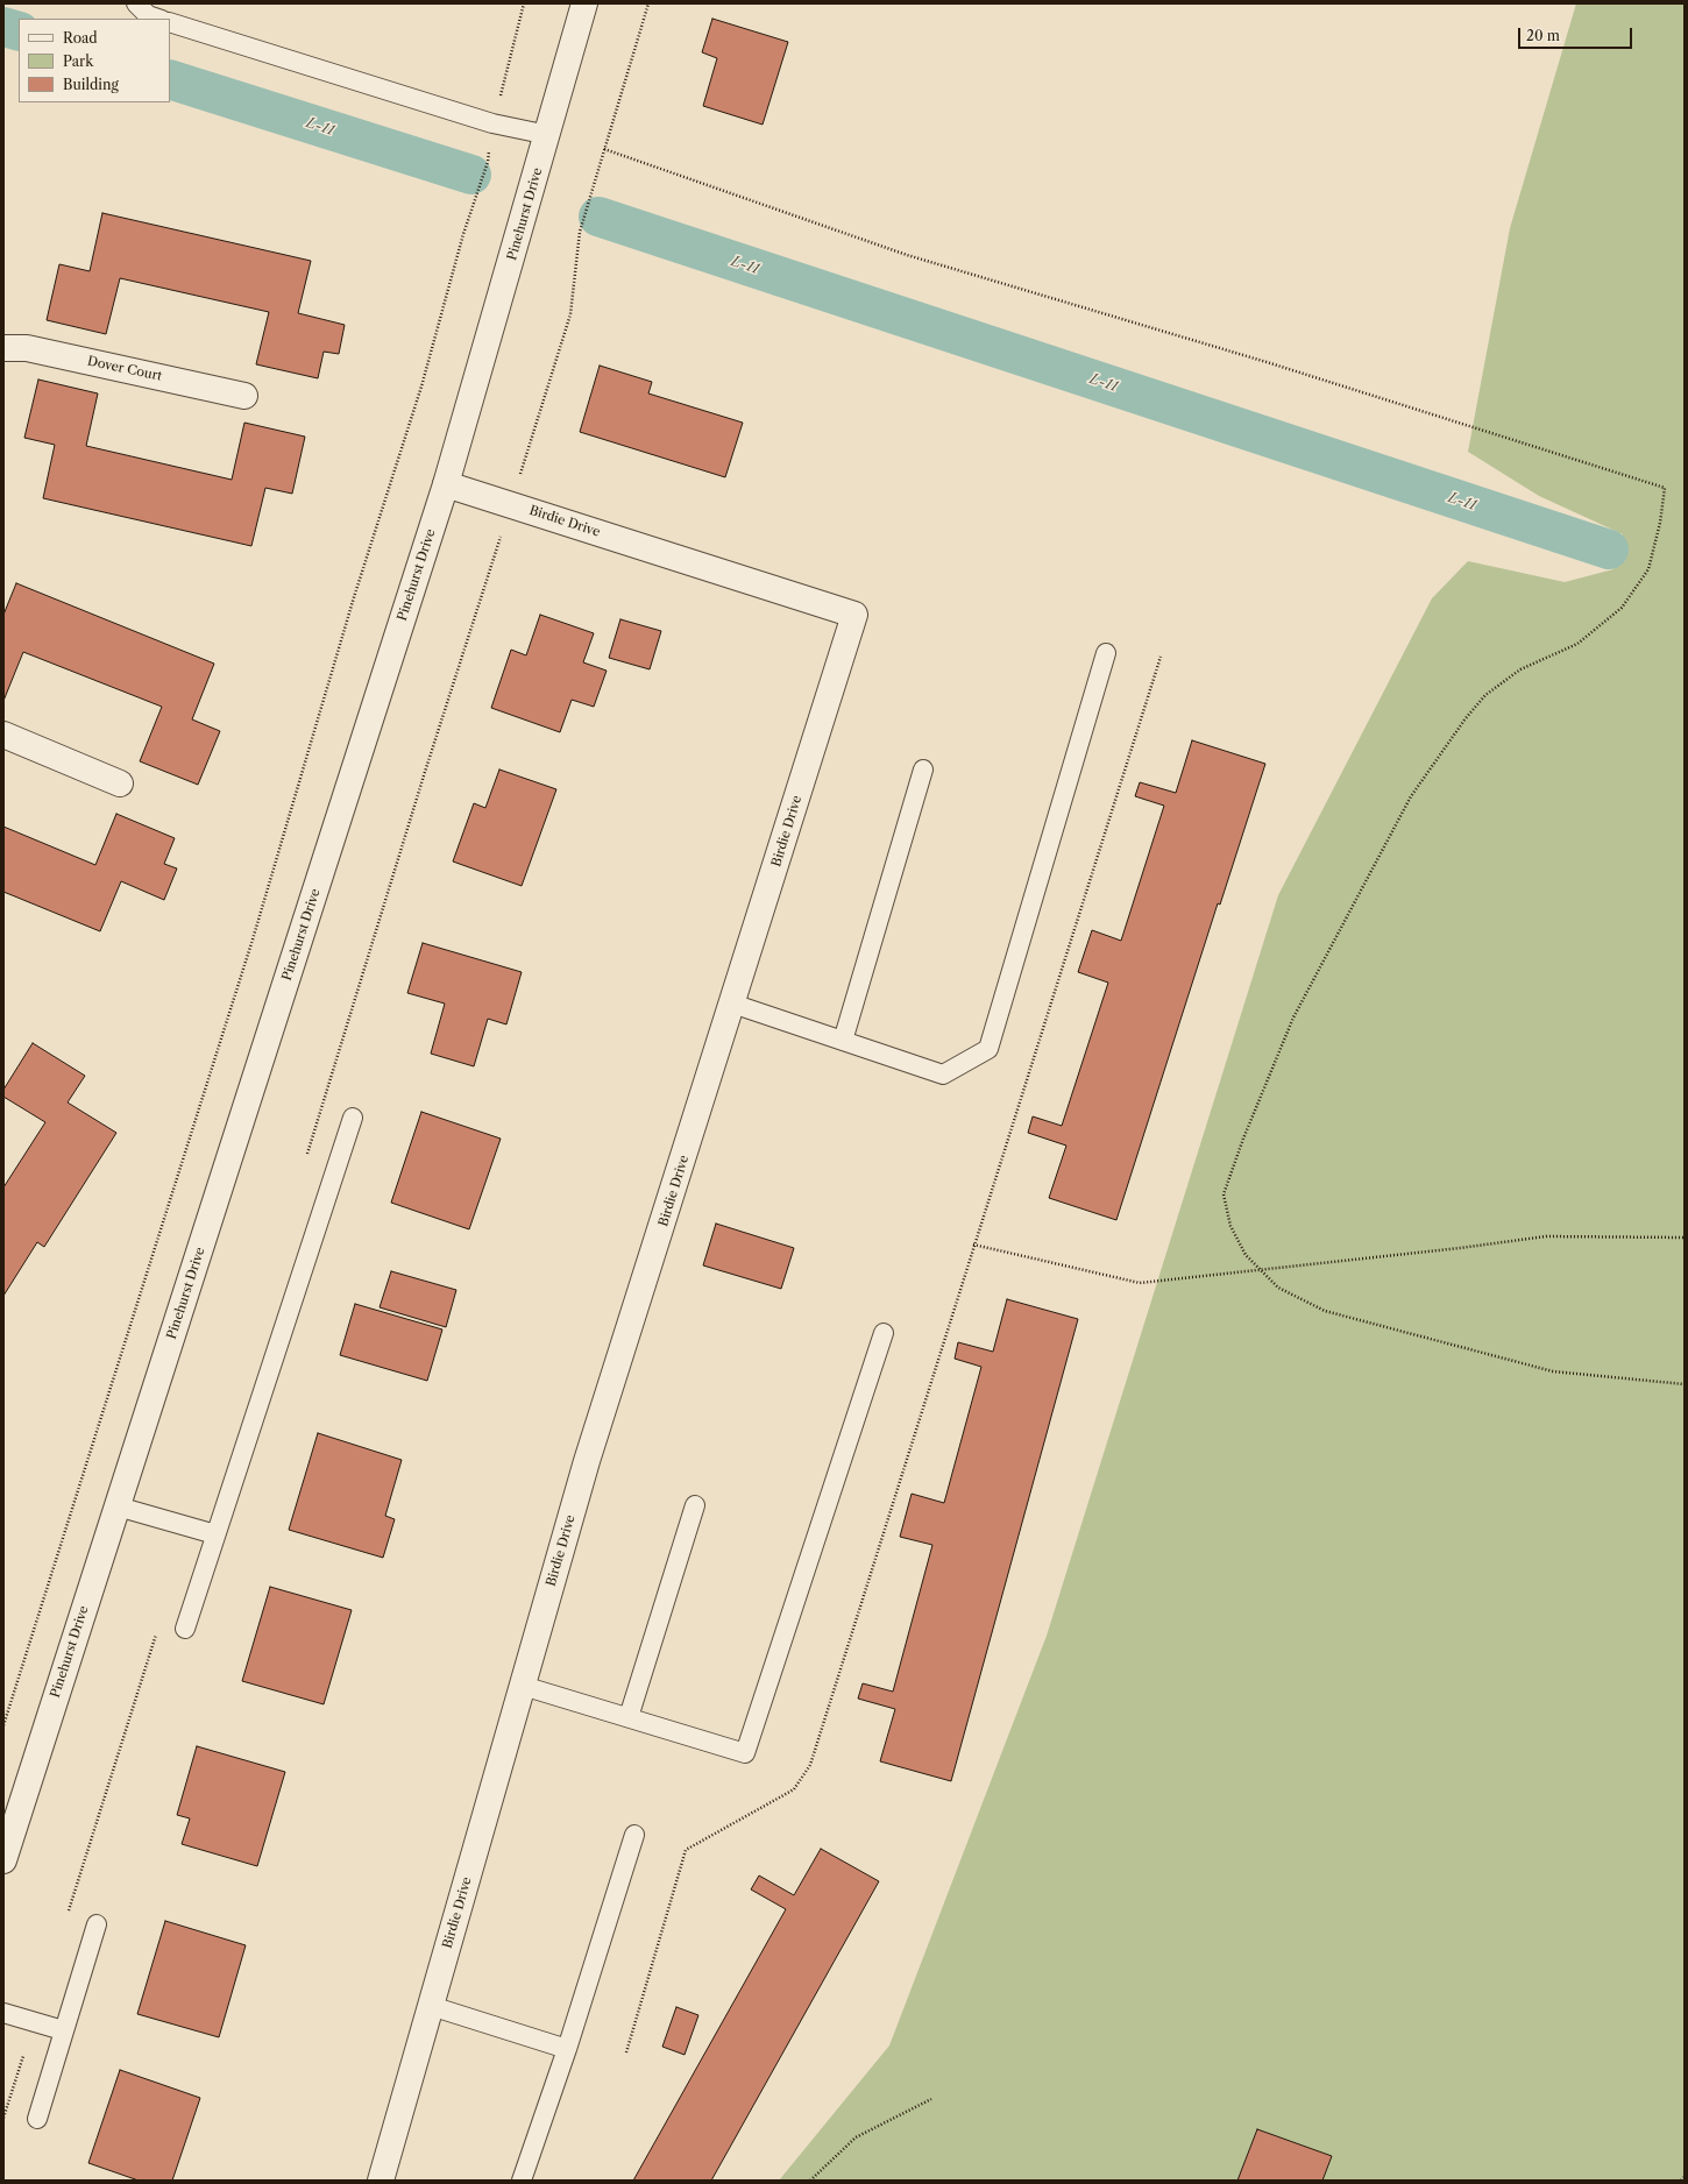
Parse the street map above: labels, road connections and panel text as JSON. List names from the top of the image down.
{
  "streets": {
    "street": ["Pinehurst Drive", "Dover Court", "Birdie Drive"]
  },
  "crossings": [
    ["Pinehurst Drive", "Birdie Drive"]
  ],
  "water": ["L-11"],
  "legend": ["Road", "Park", "Building"],
  "scale_bar": "20 m"
}
